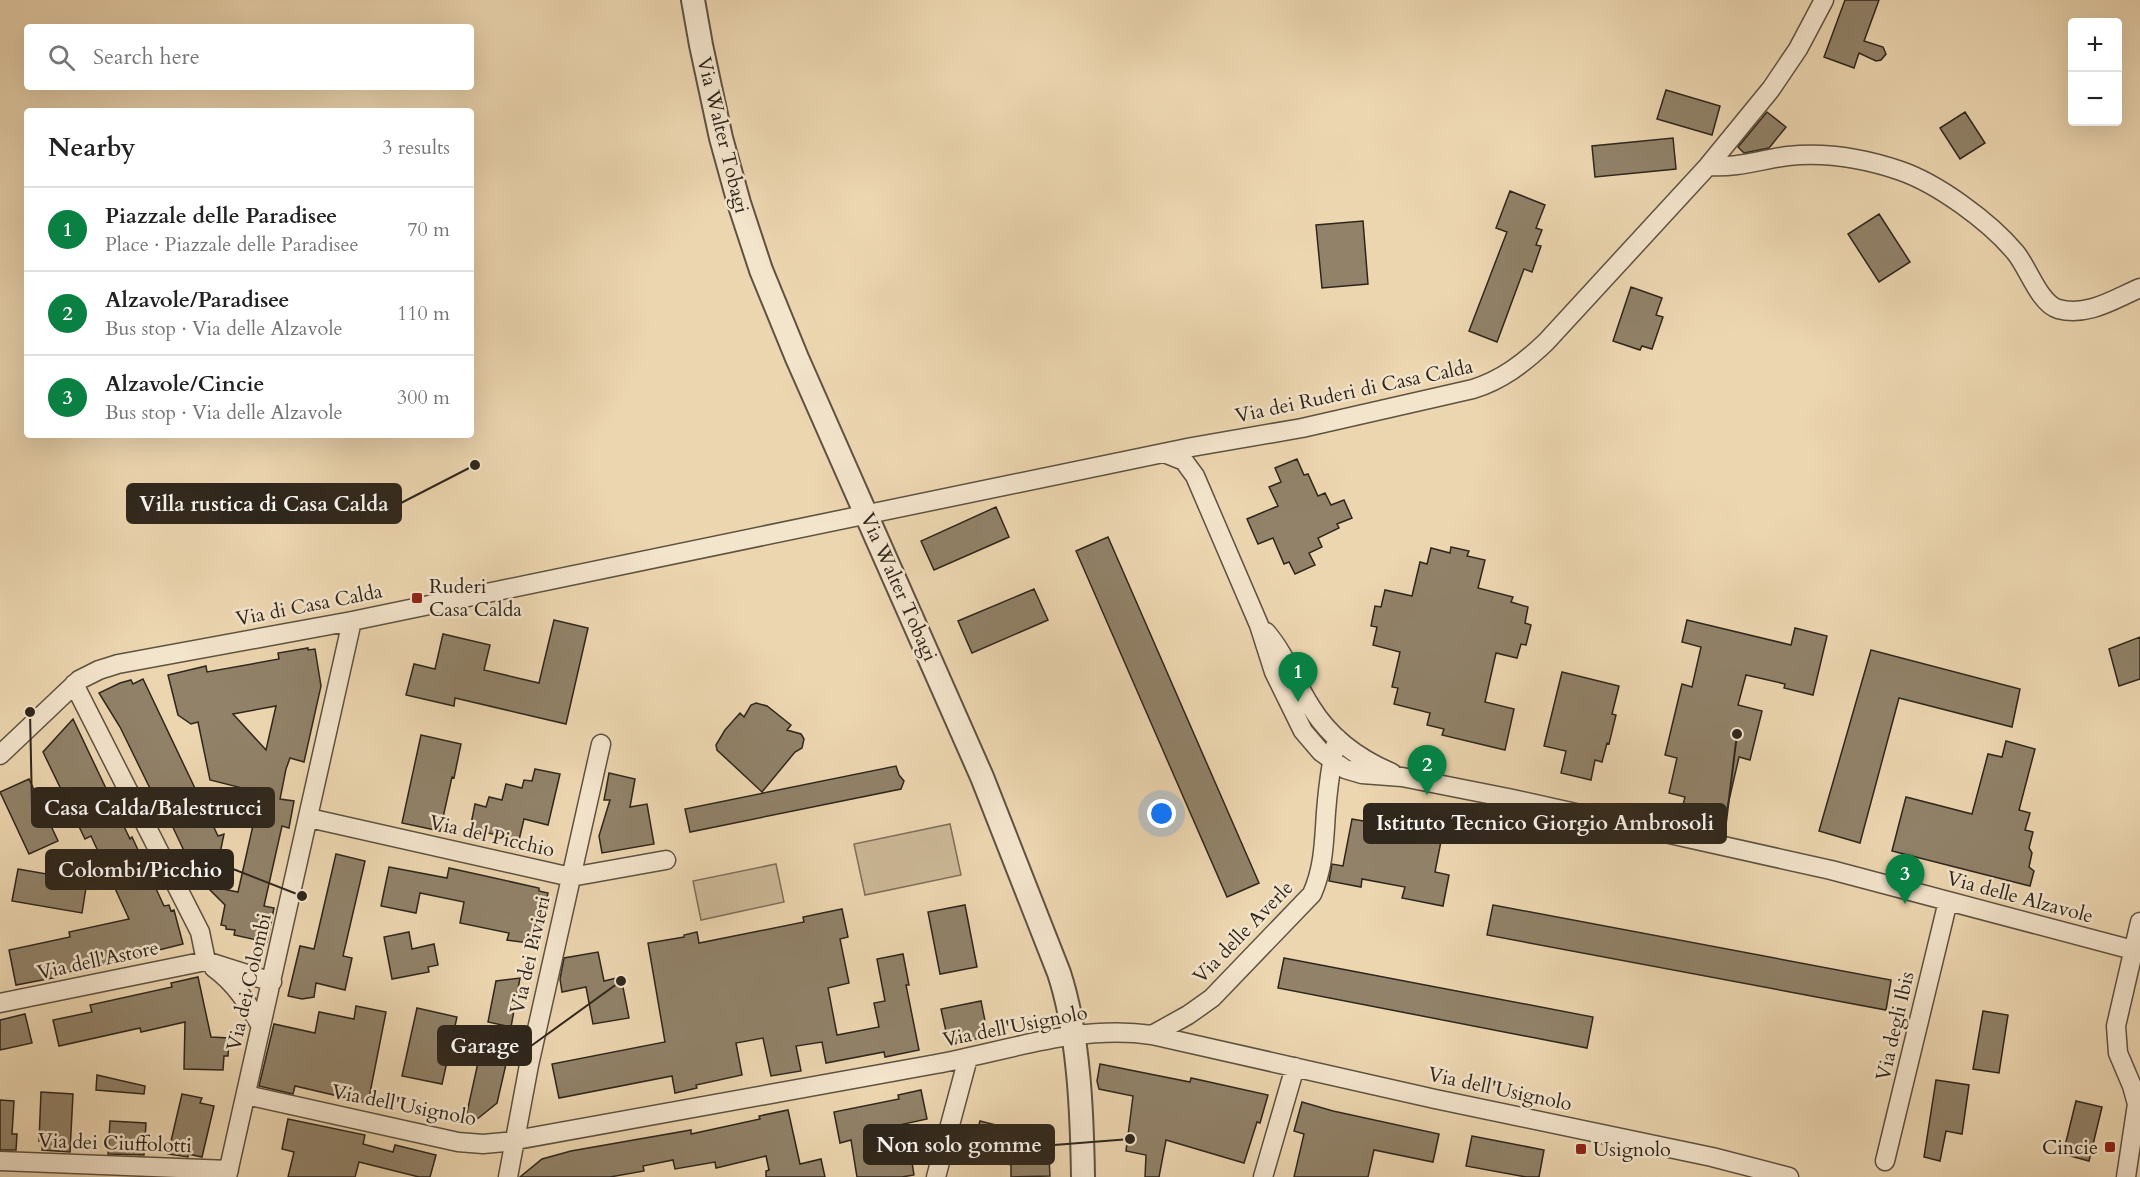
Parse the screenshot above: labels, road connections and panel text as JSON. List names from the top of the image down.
{
  "streets": {
    "street": [
      "Via Walter Tobagi",
      "Via dei Ruderi di Casa Calda",
      "Via di Casa Calda",
      "Via del Picchio",
      "Via delle Alzavole",
      "Via delle Averle",
      "Via dei Pivieri",
      "Via dell'Astore",
      "Via dei Colombi",
      "Via dell'Usignolo",
      "Via degli Ibis",
      "Via dei Ciuffolotti"
    ]
  },
  "crossings": [
    ["Via Walter Tobagi", "Via dei Ruderi di Casa Calda"],
    ["Via Walter Tobagi", "Via di Casa Calda"],
    ["Via Walter Tobagi", "Via dell'Usignolo"],
    ["Via dei Ruderi di Casa Calda", "Via di Casa Calda"],
    ["Via di Casa Calda", "Via dei Colombi"],
    ["Via del Picchio", "Via dei Pivieri"],
    ["Via del Picchio", "Via dei Colombi"],
    ["Via delle Alzavole", "Via degli Ibis"],
    ["Via delle Averle", "Via dell'Usignolo"],
    ["Via dei Pivieri", "Via dell'Usignolo"],
    ["Via dei Colombi", "Via dell'Usignolo"],
    ["Via dei Colombi", "Via dei Ciuffolotti"]
  ],
  "places": {
    "other": [
      "Villa rustica di Casa Calda",
      "Casa Calda/Balestrucci",
      "Istituto Tecnico Giorgio Ambrosoli",
      "Colombi/Picchio",
      "Garage",
      "Non solo gomme"
    ],
    "transit": ["Ruderi Casa Calda", "Cincie", "Usignolo"]
  },
  "page": {
    "map_buttons": ["+", "−"],
    "search": "Search here",
    "heading": ["Nearby", "3 results"],
    "list": [
      {
        "mark": "1",
        "name": "Piazzale delle Paradisee",
        "note": "Place · Piazzale delle Paradisee",
        "value": "70 m"
      },
      {
        "mark": "2",
        "name": "Alzavole/Paradisee",
        "note": "Bus stop · Via delle Alzavole",
        "value": "110 m"
      },
      {
        "mark": "3",
        "name": "Alzavole/Cincie",
        "note": "Bus stop · Via delle Alzavole",
        "value": "300 m"
      }
    ],
    "pins": ["1", "2", "3"]
  }
}
